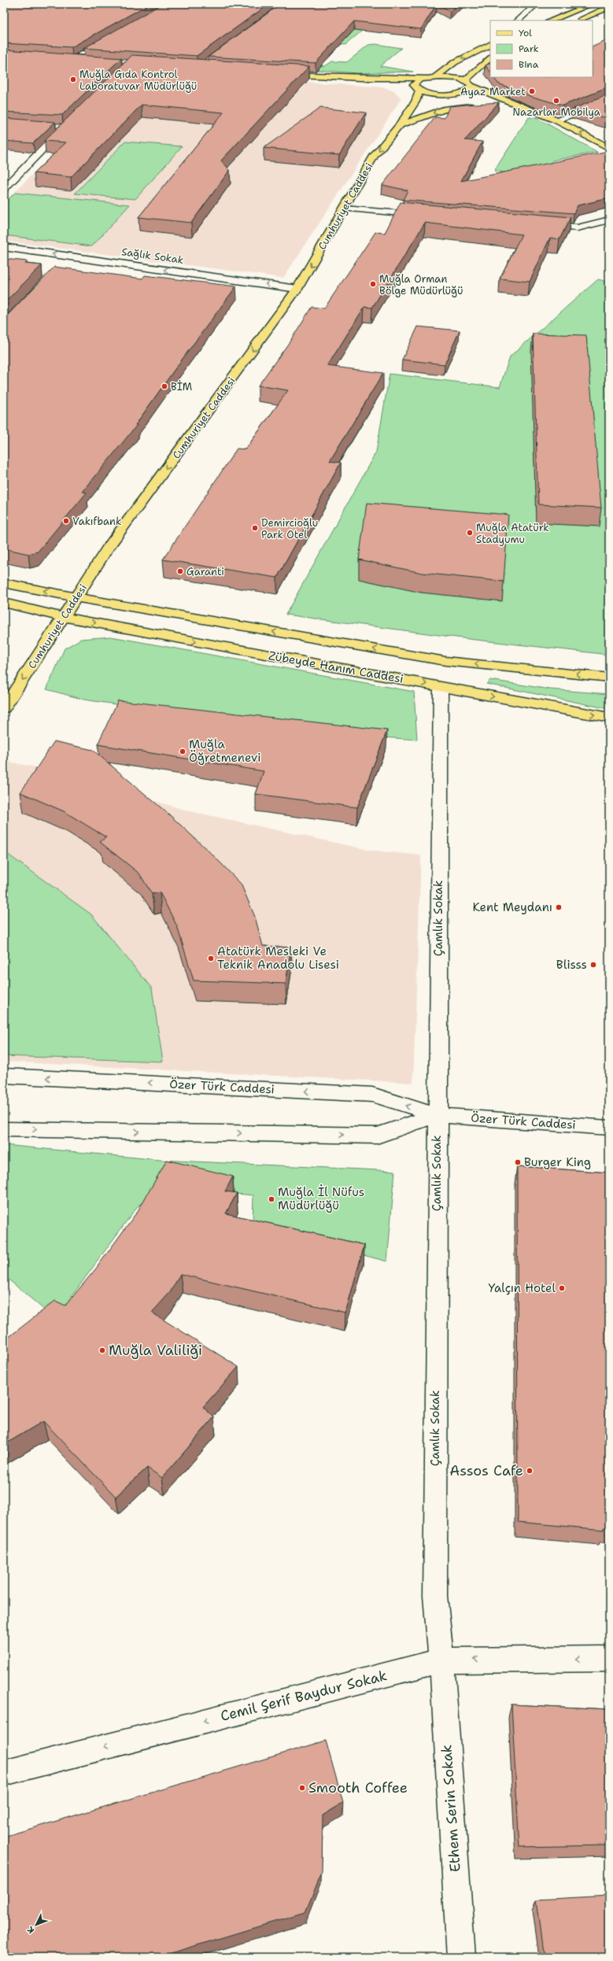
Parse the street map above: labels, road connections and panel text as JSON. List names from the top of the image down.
{
  "streets": {
    "main road": ["Cumhuriyet Caddesi", "Zübeyde Hanım Caddesi"],
    "street": [
      "Sağlık Sokak",
      "Çamlık Sokak",
      "Özer Türk Caddesi",
      "Cemil Şerif Baydur Sokak",
      "Ethem Serin Sokak"
    ]
  },
  "crossings": [
    ["Cumhuriyet Caddesi", "Sağlık Sokak"],
    ["Cumhuriyet Caddesi", "Zübeyde Hanım Caddesi"],
    ["Zübeyde Hanım Caddesi", "Çamlık Sokak"],
    ["Çamlık Sokak", "Özer Türk Caddesi"],
    ["Çamlık Sokak", "Cemil Şerif Baydur Sokak"],
    ["Çamlık Sokak", "Ethem Serin Sokak"],
    ["Cemil Şerif Baydur Sokak", "Ethem Serin Sokak"]
  ],
  "one_way": ["Cumhuriyet Caddesi", "Sağlık Sokak", "Cemil Şerif Baydur Sokak"],
  "places": [
    "Muğla Gıda Kontrol Laboratuvar Müdürlüğü",
    "Ayaz Market",
    "Nazarlar Mobilya",
    "Muğla Orman Bölge Müdürlüğü",
    "BİM",
    "Vakıfbank",
    "Demircioğlu Park Otel",
    "Muğla Atatürk Stadyumu",
    "Garanti",
    "Muğla Öğretmenevi",
    "Kent Meydanı",
    "Atatürk Mesleki Ve Teknik Anadolu Lisesi",
    "Blisss",
    "Burger King",
    "Muğla İl Nüfus Müdürlüğü",
    "Yalçın Hotel",
    "Muğla Valiliği",
    "Assos Cafe",
    "Smooth Coffee"
  ],
  "legend": ["Yol", "Park", "Bina"],
  "north": "bottom left"
}
